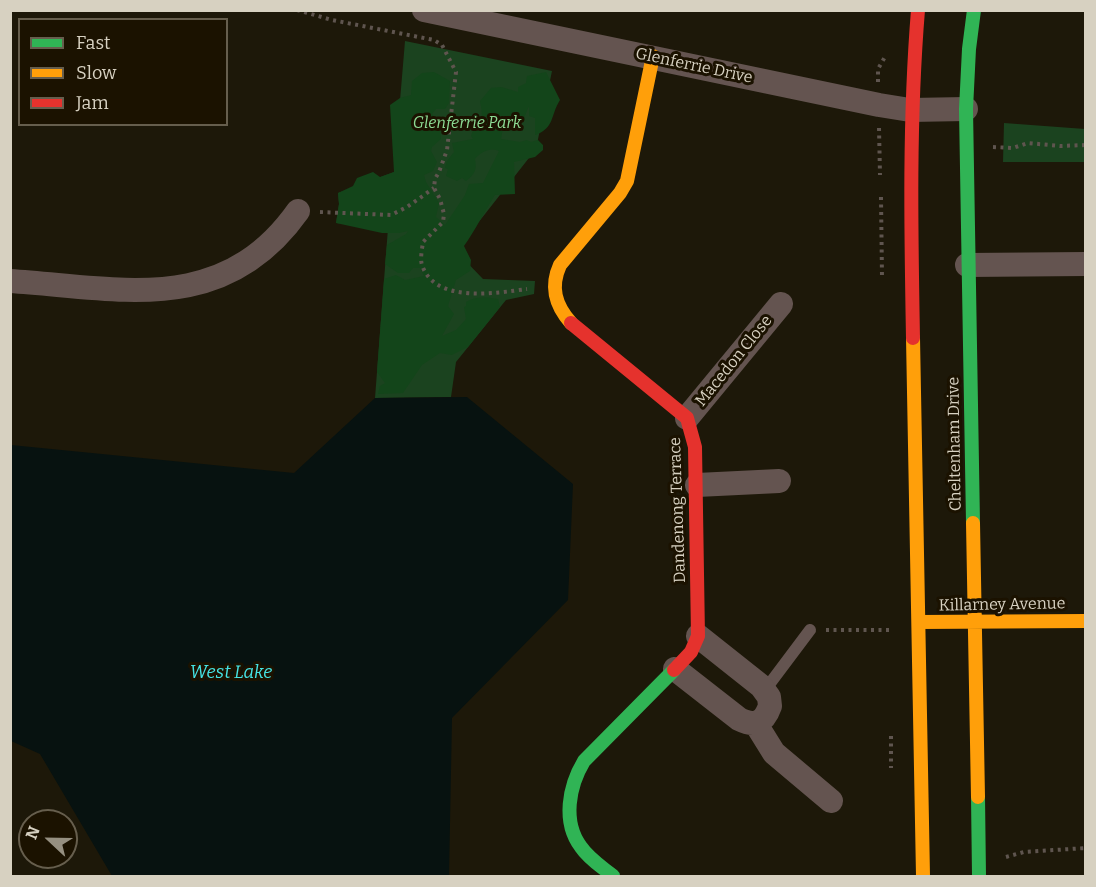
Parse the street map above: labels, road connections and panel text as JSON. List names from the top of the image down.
{
  "streets": {
    "main road": ["Cheltenham Drive", "Dandenong Terrace", "Killarney Avenue"],
    "street": ["Glenferrie Drive", "Macedon Close"]
  },
  "crossings": [
    ["Glenferrie Drive", "Cheltenham Drive"],
    ["Macedon Close", "Dandenong Terrace"],
    ["Cheltenham Drive", "Killarney Avenue"]
  ],
  "water": ["West Lake"],
  "parks": ["Glenferrie Park"],
  "legend": ["Fast", "Slow", "Jam"],
  "north": "left"
}
